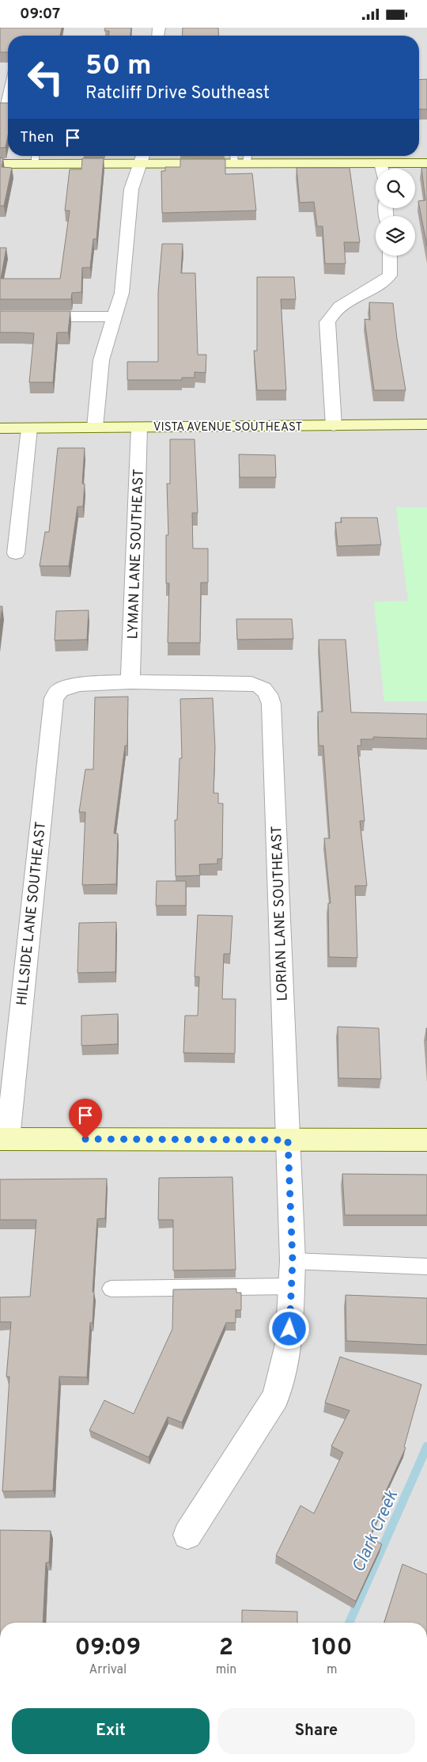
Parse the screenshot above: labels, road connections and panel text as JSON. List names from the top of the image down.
{
  "streets": {
    "main road": ["VISTA AVENUE SOUTHEAST"],
    "street": ["LYMAN LANE SOUTHEAST", "HILLSIDE LANE SOUTHEAST", "LORIAN LANE SOUTHEAST"]
  },
  "crossings": [
    ["VISTA AVENUE SOUTHEAST", "LYMAN LANE SOUTHEAST"],
    ["LYMAN LANE SOUTHEAST", "HILLSIDE LANE SOUTHEAST"],
    ["LYMAN LANE SOUTHEAST", "LORIAN LANE SOUTHEAST"],
    ["HILLSIDE LANE SOUTHEAST", "LORIAN LANE SOUTHEAST"]
  ],
  "water": ["Clark Creek"],
  "page": {
    "status": "09:07",
    "turn": ["50 m", "Ratcliff Drive Southeast"],
    "then": "Then",
    "eta": [
      "09:09",
      "Arrival",
      "2",
      "min",
      "100",
      "m"
    ],
    "buttons": ["Exit", "Share"]
  }
}
